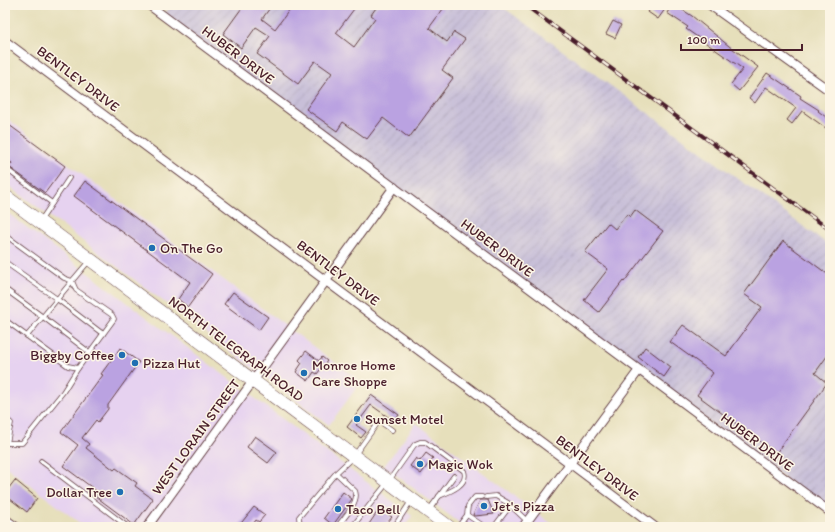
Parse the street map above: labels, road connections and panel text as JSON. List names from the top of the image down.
{
  "streets": {
    "main road": ["NORTH TELEGRAPH ROAD"],
    "street": ["HUBER DRIVE", "BENTLEY DRIVE", "WEST LORAIN STREET"]
  },
  "crossings": [
    ["HUBER DRIVE", "WEST LORAIN STREET"],
    ["BENTLEY DRIVE", "WEST LORAIN STREET"],
    ["NORTH TELEGRAPH ROAD", "WEST LORAIN STREET"]
  ],
  "places": [
    "On The Go",
    "Biggby Coffee",
    "Pizza Hut",
    "Monroe Home Care Shoppe",
    "Sunset Motel",
    "Magic Wok",
    "Dollar Tree",
    "Jet's Pizza",
    "Taco Bell"
  ],
  "scale_bar": "100 m"
}
